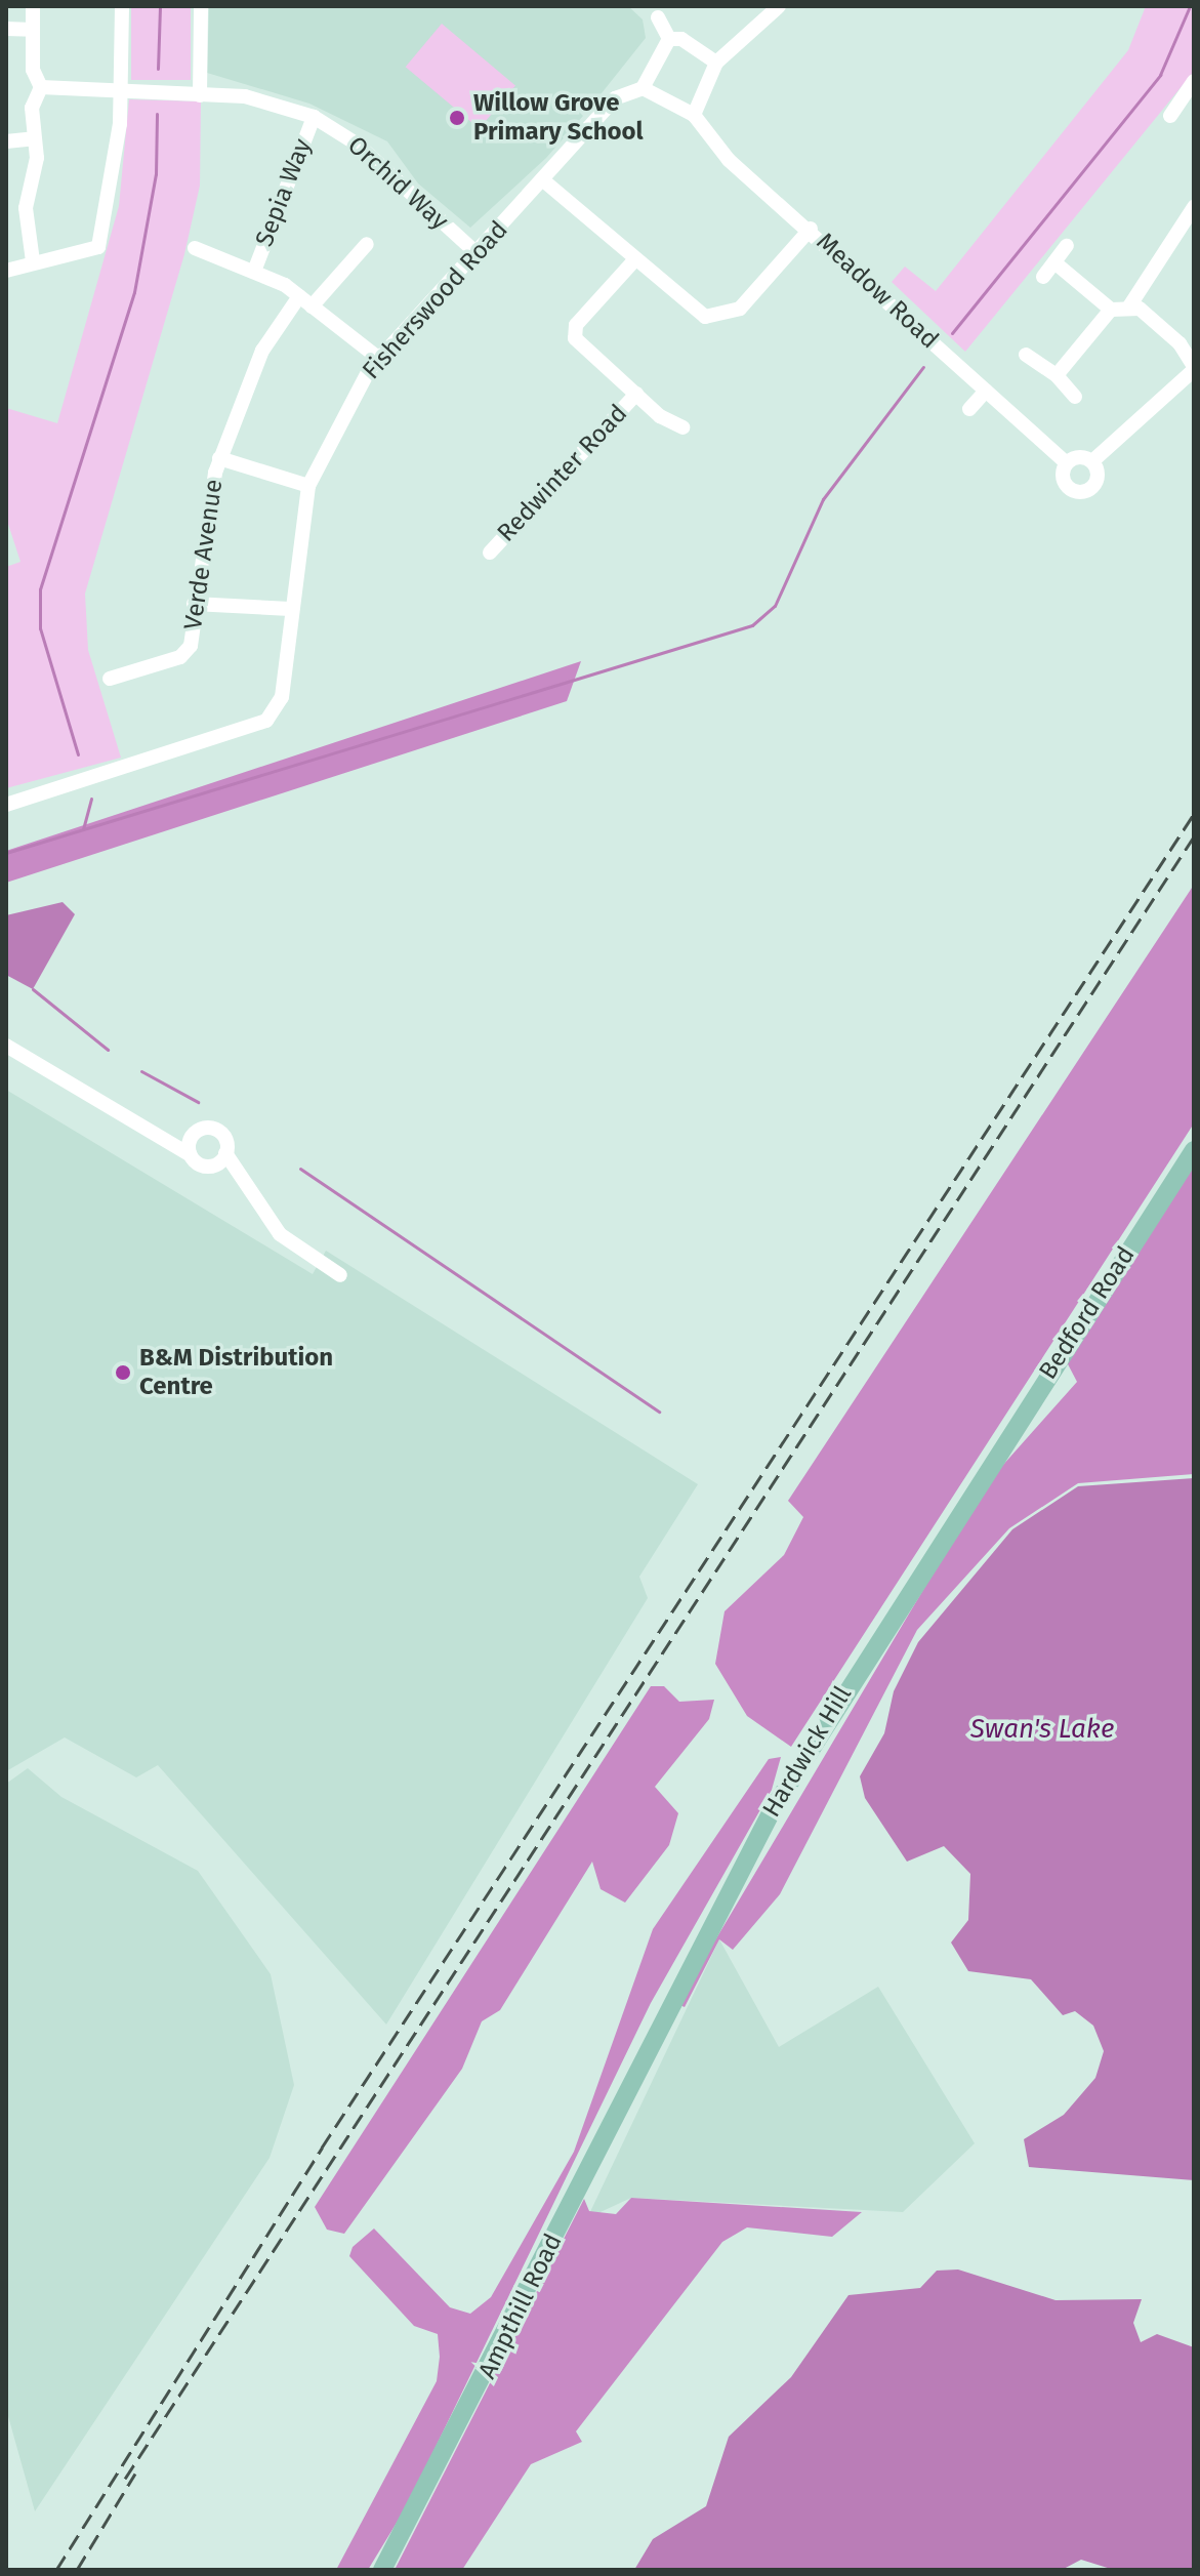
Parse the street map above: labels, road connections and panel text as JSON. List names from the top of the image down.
{
  "streets": {
    "main road": ["Bedford Road", "Hardwick Hill", "Ampthill Road"],
    "street": [
      "Orchid Way",
      "Sepia Way",
      "Meadow Road",
      "Fisherswood Road",
      "Redwinter Road",
      "Verde Avenue"
    ]
  },
  "crossings": [
    ["Orchid Way", "Sepia Way"],
    ["Orchid Way", "Fisherswood Road"],
    ["Bedford Road", "Hardwick Hill"],
    ["Hardwick Hill", "Ampthill Road"]
  ],
  "water": ["Swan's Lake"],
  "places": ["Willow Grove Primary School", "B&M Distribution Centre"]
}
